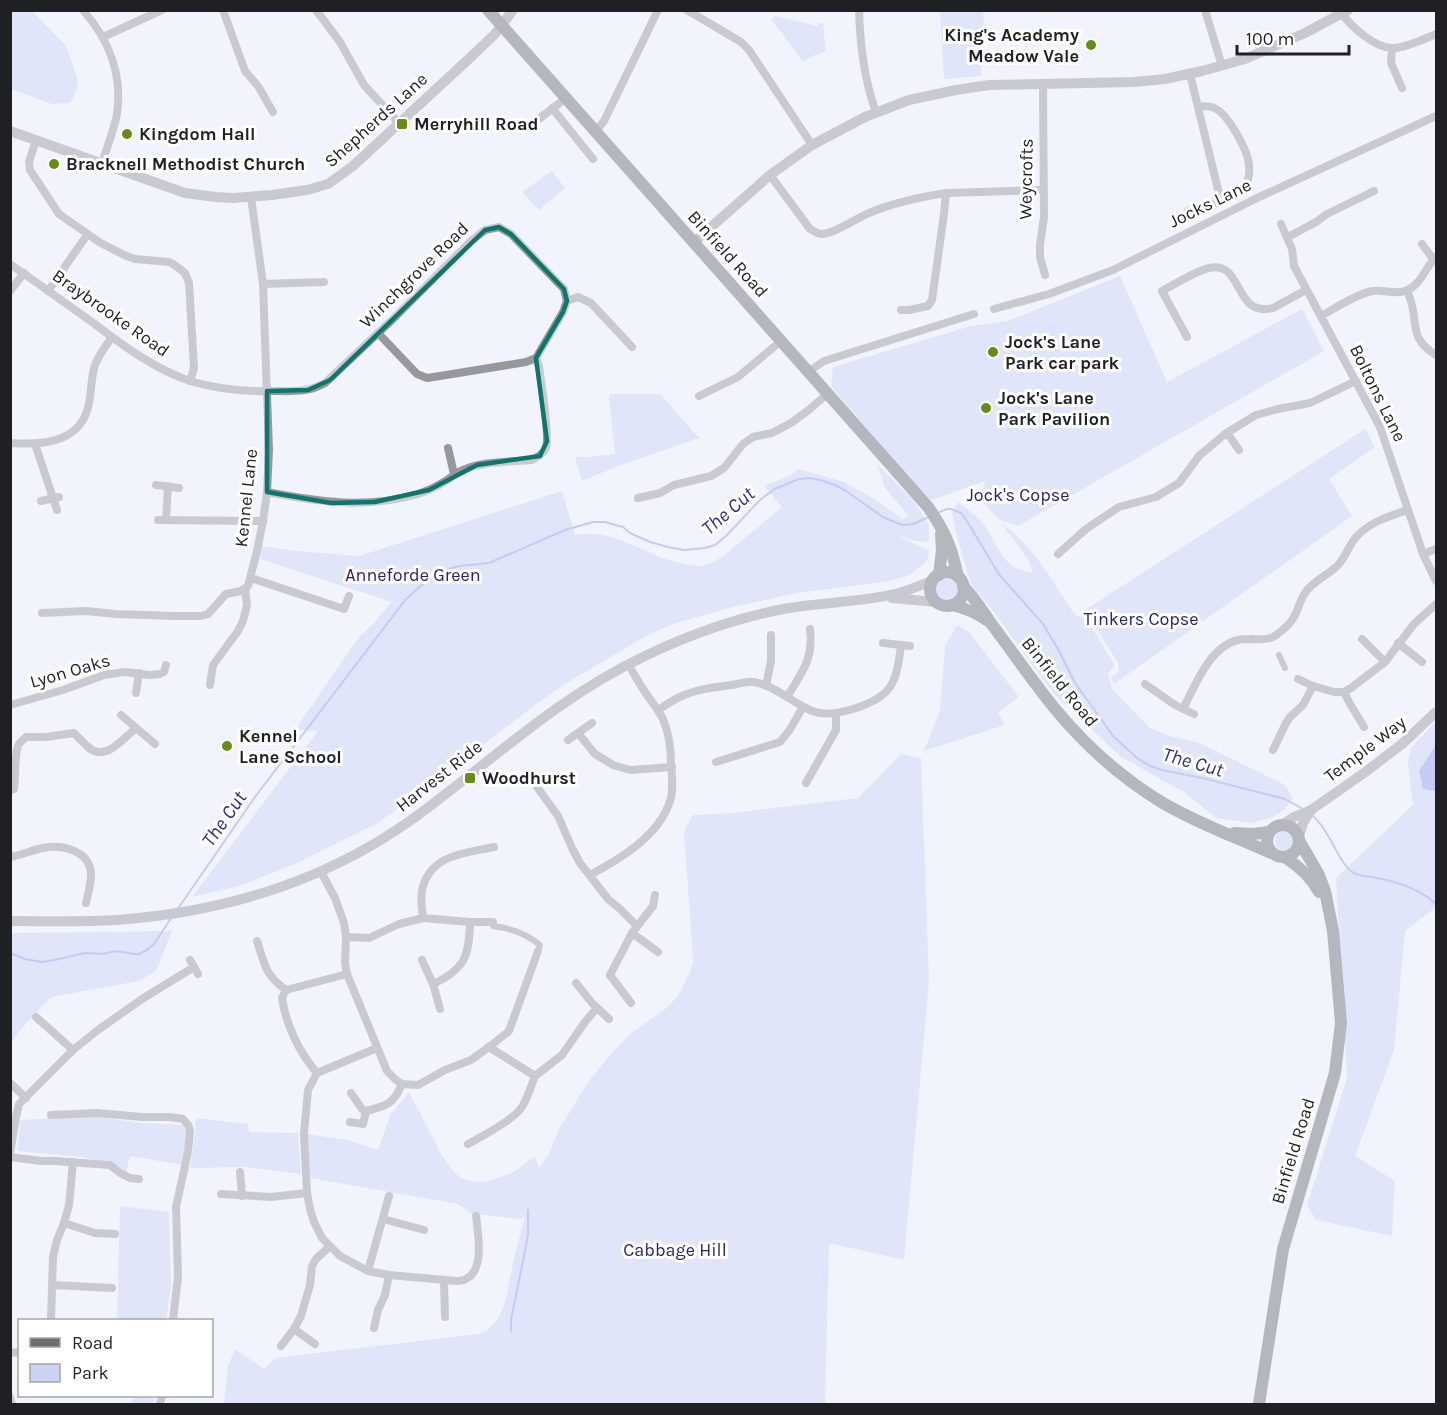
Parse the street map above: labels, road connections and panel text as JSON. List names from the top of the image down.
{
  "streets": {
    "main road": ["Binfield Road"],
    "street": [
      "Shepherds Lane",
      "Weycrofts",
      "Jocks Lane",
      "Winchgrove Road",
      "Braybrooke Road",
      "Boltons Lane",
      "Kennel Lane",
      "Lyon Oaks",
      "Temple Way",
      "Harvest Ride"
    ]
  },
  "crossings": [
    ["Shepherds Lane", "Binfield Road"],
    ["Shepherds Lane", "Kennel Lane"],
    ["Binfield Road", "Temple Way"],
    ["Binfield Road", "Harvest Ride"],
    ["Winchgrove Road", "Braybrooke Road"],
    ["Winchgrove Road", "Kennel Lane"],
    ["Braybrooke Road", "Kennel Lane"]
  ],
  "water": ["The Cut"],
  "parks": [
    "Jock's Copse",
    "Anneforde Green",
    "Tinkers Copse",
    "Cabbage Hill"
  ],
  "places": {
    "other": [
      "King's Academy Meadow Vale",
      "Kingdom Hall",
      "Bracknell Methodist Church",
      "Jock's Lane Park car park",
      "Jock's Lane Park Pavilion",
      "Kennel Lane School"
    ],
    "transit": ["Merryhill Road", "Woodhurst"]
  },
  "legend": ["Road", "Park"],
  "scale_bar": "100 m"
}
